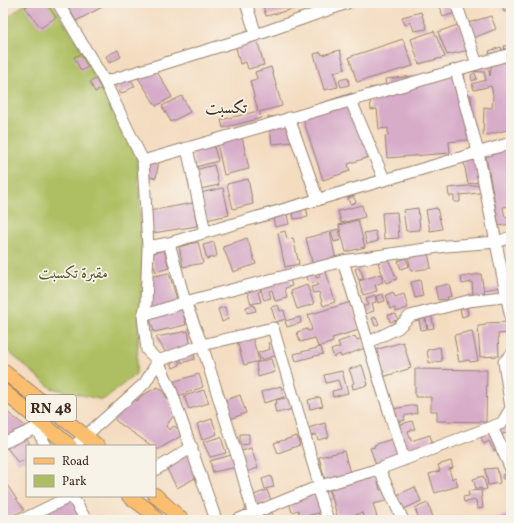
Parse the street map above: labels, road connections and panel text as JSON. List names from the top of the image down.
{
  "streets": {
    "main road": ["RN 48"]
  },
  "districts": ["تكسبت"],
  "parks": ["مقبرة تكسبت"],
  "legend": ["Road", "Park"]
}
